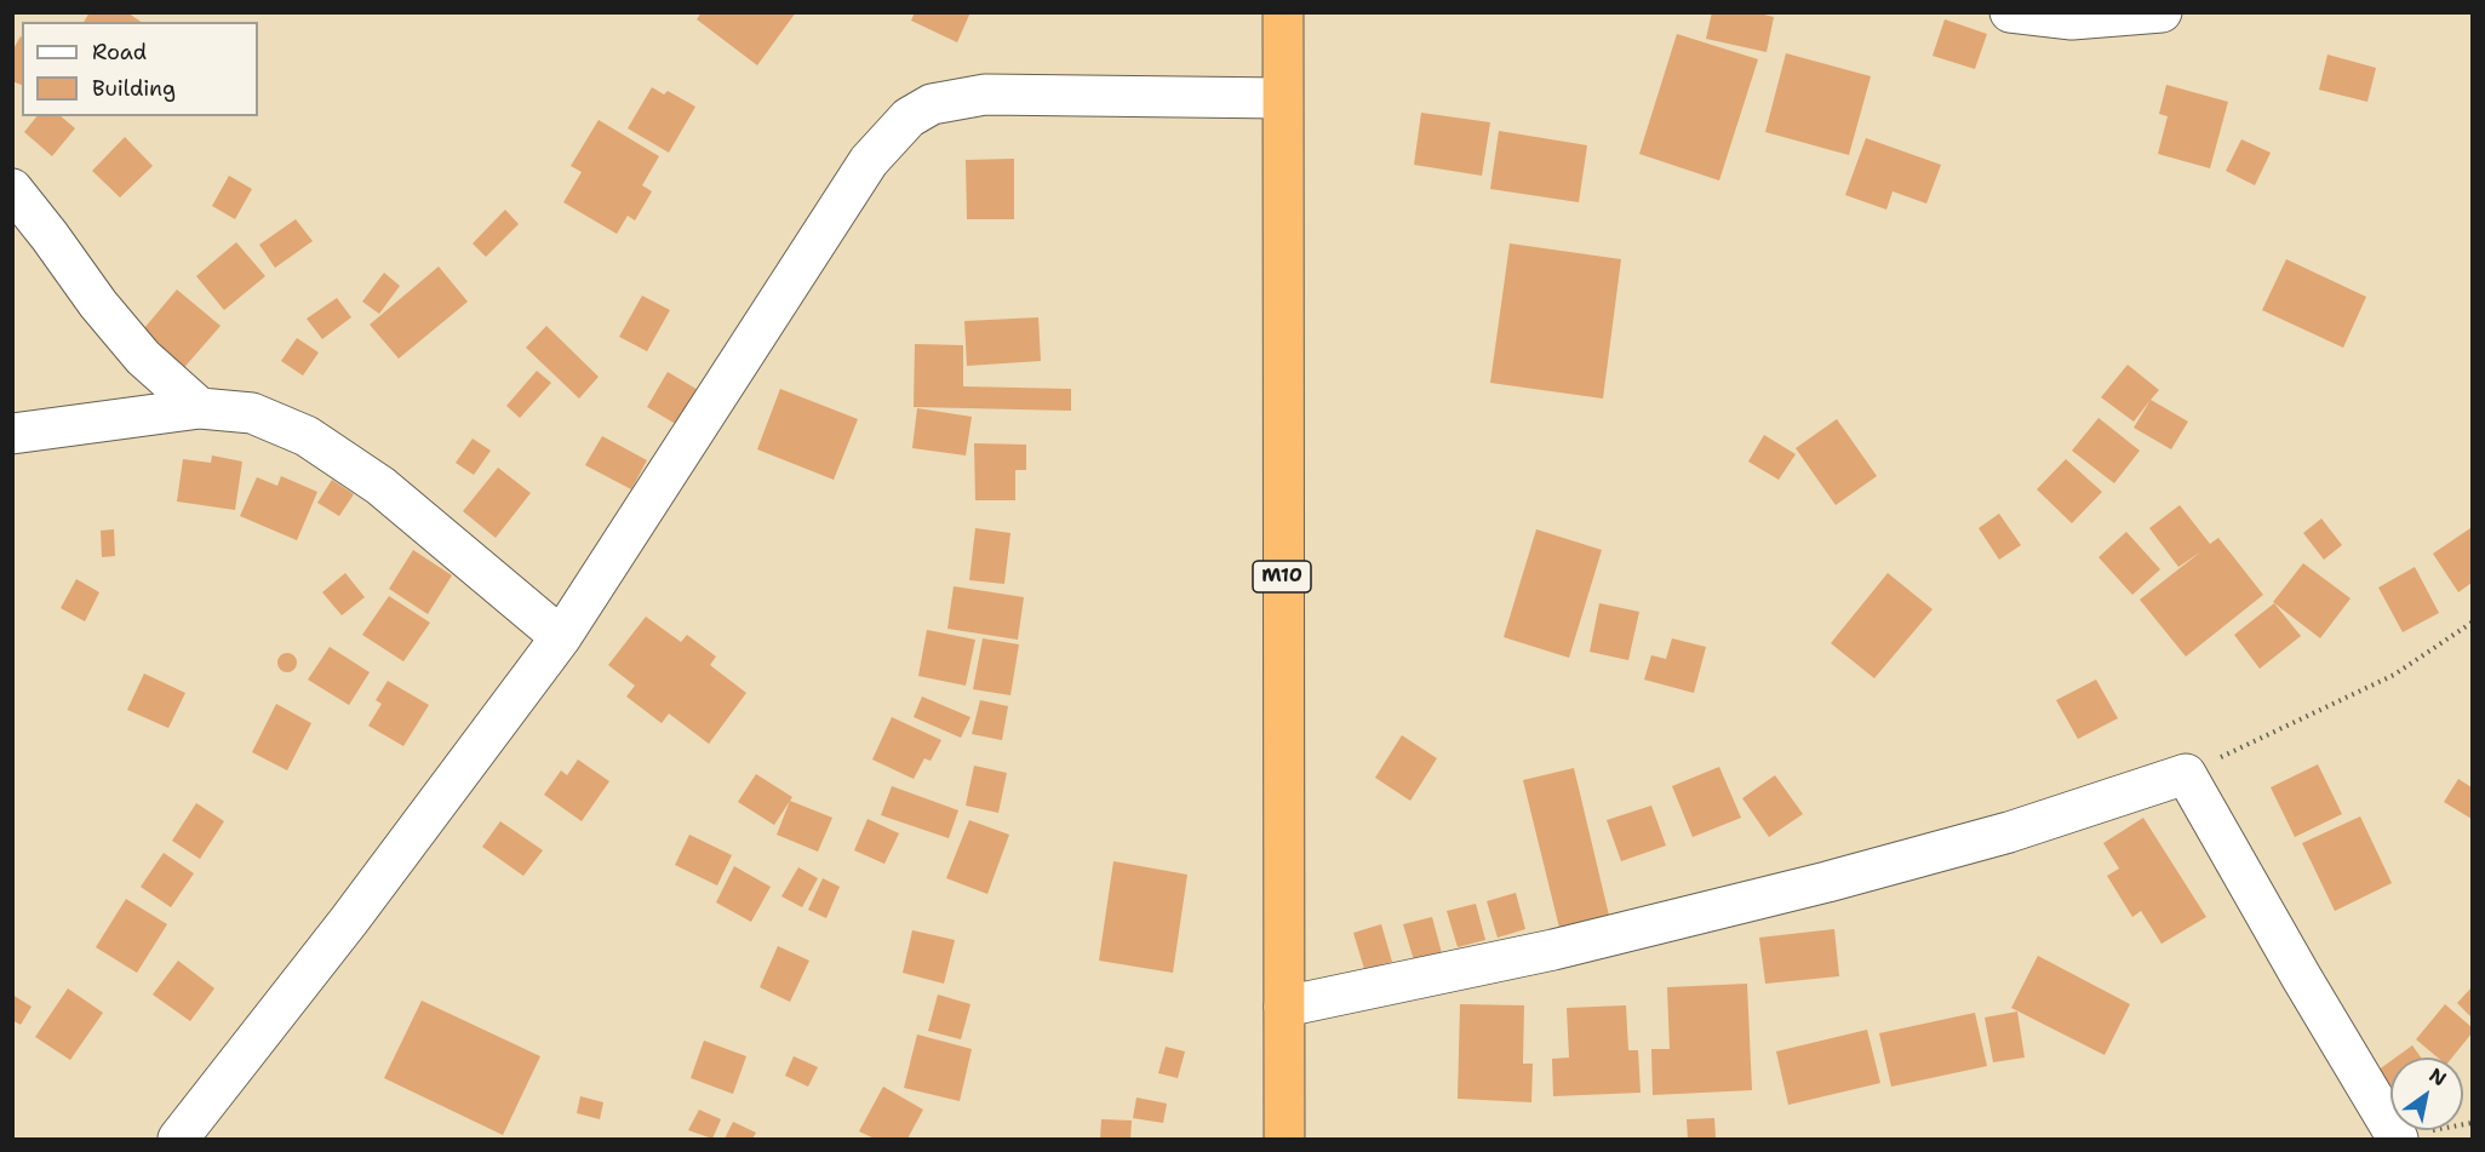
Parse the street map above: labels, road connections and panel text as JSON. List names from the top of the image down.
{
  "streets": {
    "highway": ["M10"]
  },
  "legend": ["Road", "Building"],
  "north": "top right"
}
